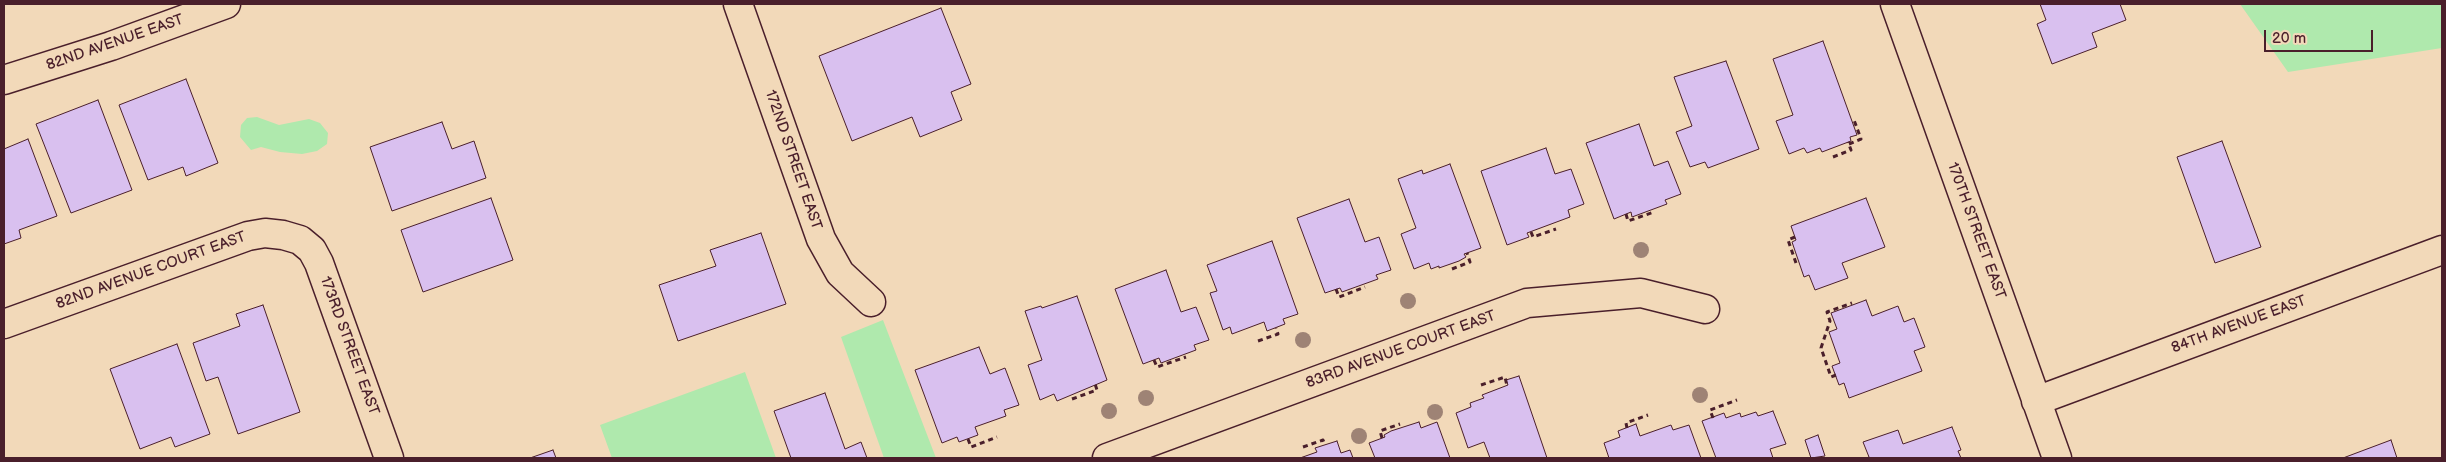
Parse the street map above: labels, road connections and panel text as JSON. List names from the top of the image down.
{
  "streets": {
    "street": [
      "82ND AVENUE EAST",
      "172ND STREET EAST",
      "170TH STREET EAST",
      "82ND AVENUE COURT EAST",
      "84TH AVENUE EAST",
      "173RD STREET EAST",
      "83RD AVENUE COURT EAST"
    ]
  },
  "crossings": [
    ["170TH STREET EAST", "84TH AVENUE EAST"],
    ["82ND AVENUE COURT EAST", "173RD STREET EAST"]
  ],
  "scale_bar": "20 m"
}
